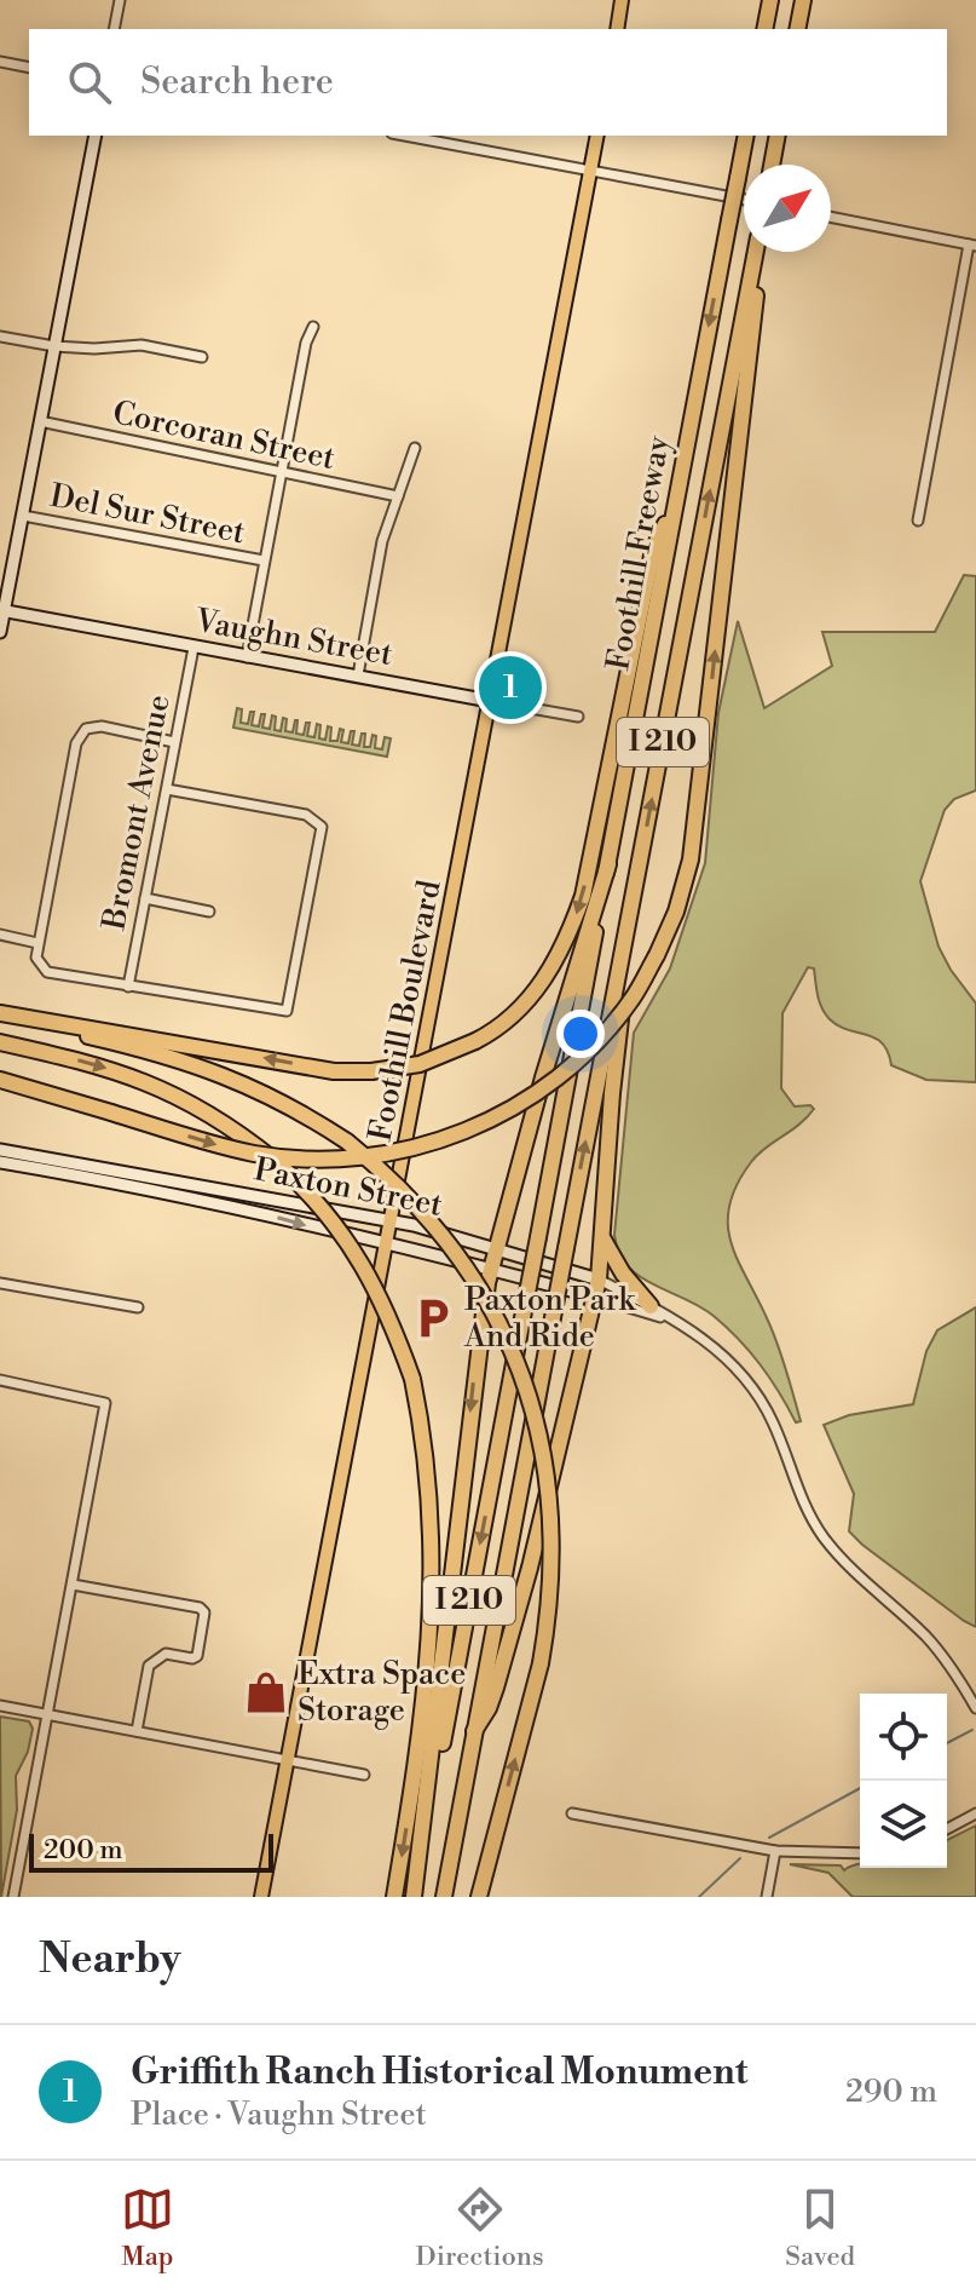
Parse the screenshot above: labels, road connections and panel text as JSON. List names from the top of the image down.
{
  "streets": {
    "highway": ["Foothill Freeway", "I 210"],
    "main road": ["Foothill Boulevard"],
    "street": [
      "Corcoran Street",
      "Del Sur Street",
      "Vaughn Street",
      "Bromont Avenue",
      "Paxton Street"
    ]
  },
  "crossings": [
    ["Vaughn Street", "Bromont Avenue"],
    ["Vaughn Street", "Foothill Boulevard"],
    ["Foothill Boulevard", "Paxton Street"]
  ],
  "places": {
    "parking": ["Paxton Park And Ride"],
    "shop": ["Extra Space Storage"]
  },
  "scale_bar": "200 m",
  "north": "top right",
  "page": {
    "search": "Search here",
    "pins": "1",
    "scale": "200 m",
    "heading": "Nearby",
    "list": [
      {
        "mark": "1",
        "name": "Griffith Ranch Historical Monument",
        "note": "Place · Vaughn Street",
        "value": "290 m"
      }
    ],
    "nav": ["Map", "Directions", "Saved"]
  }
}
